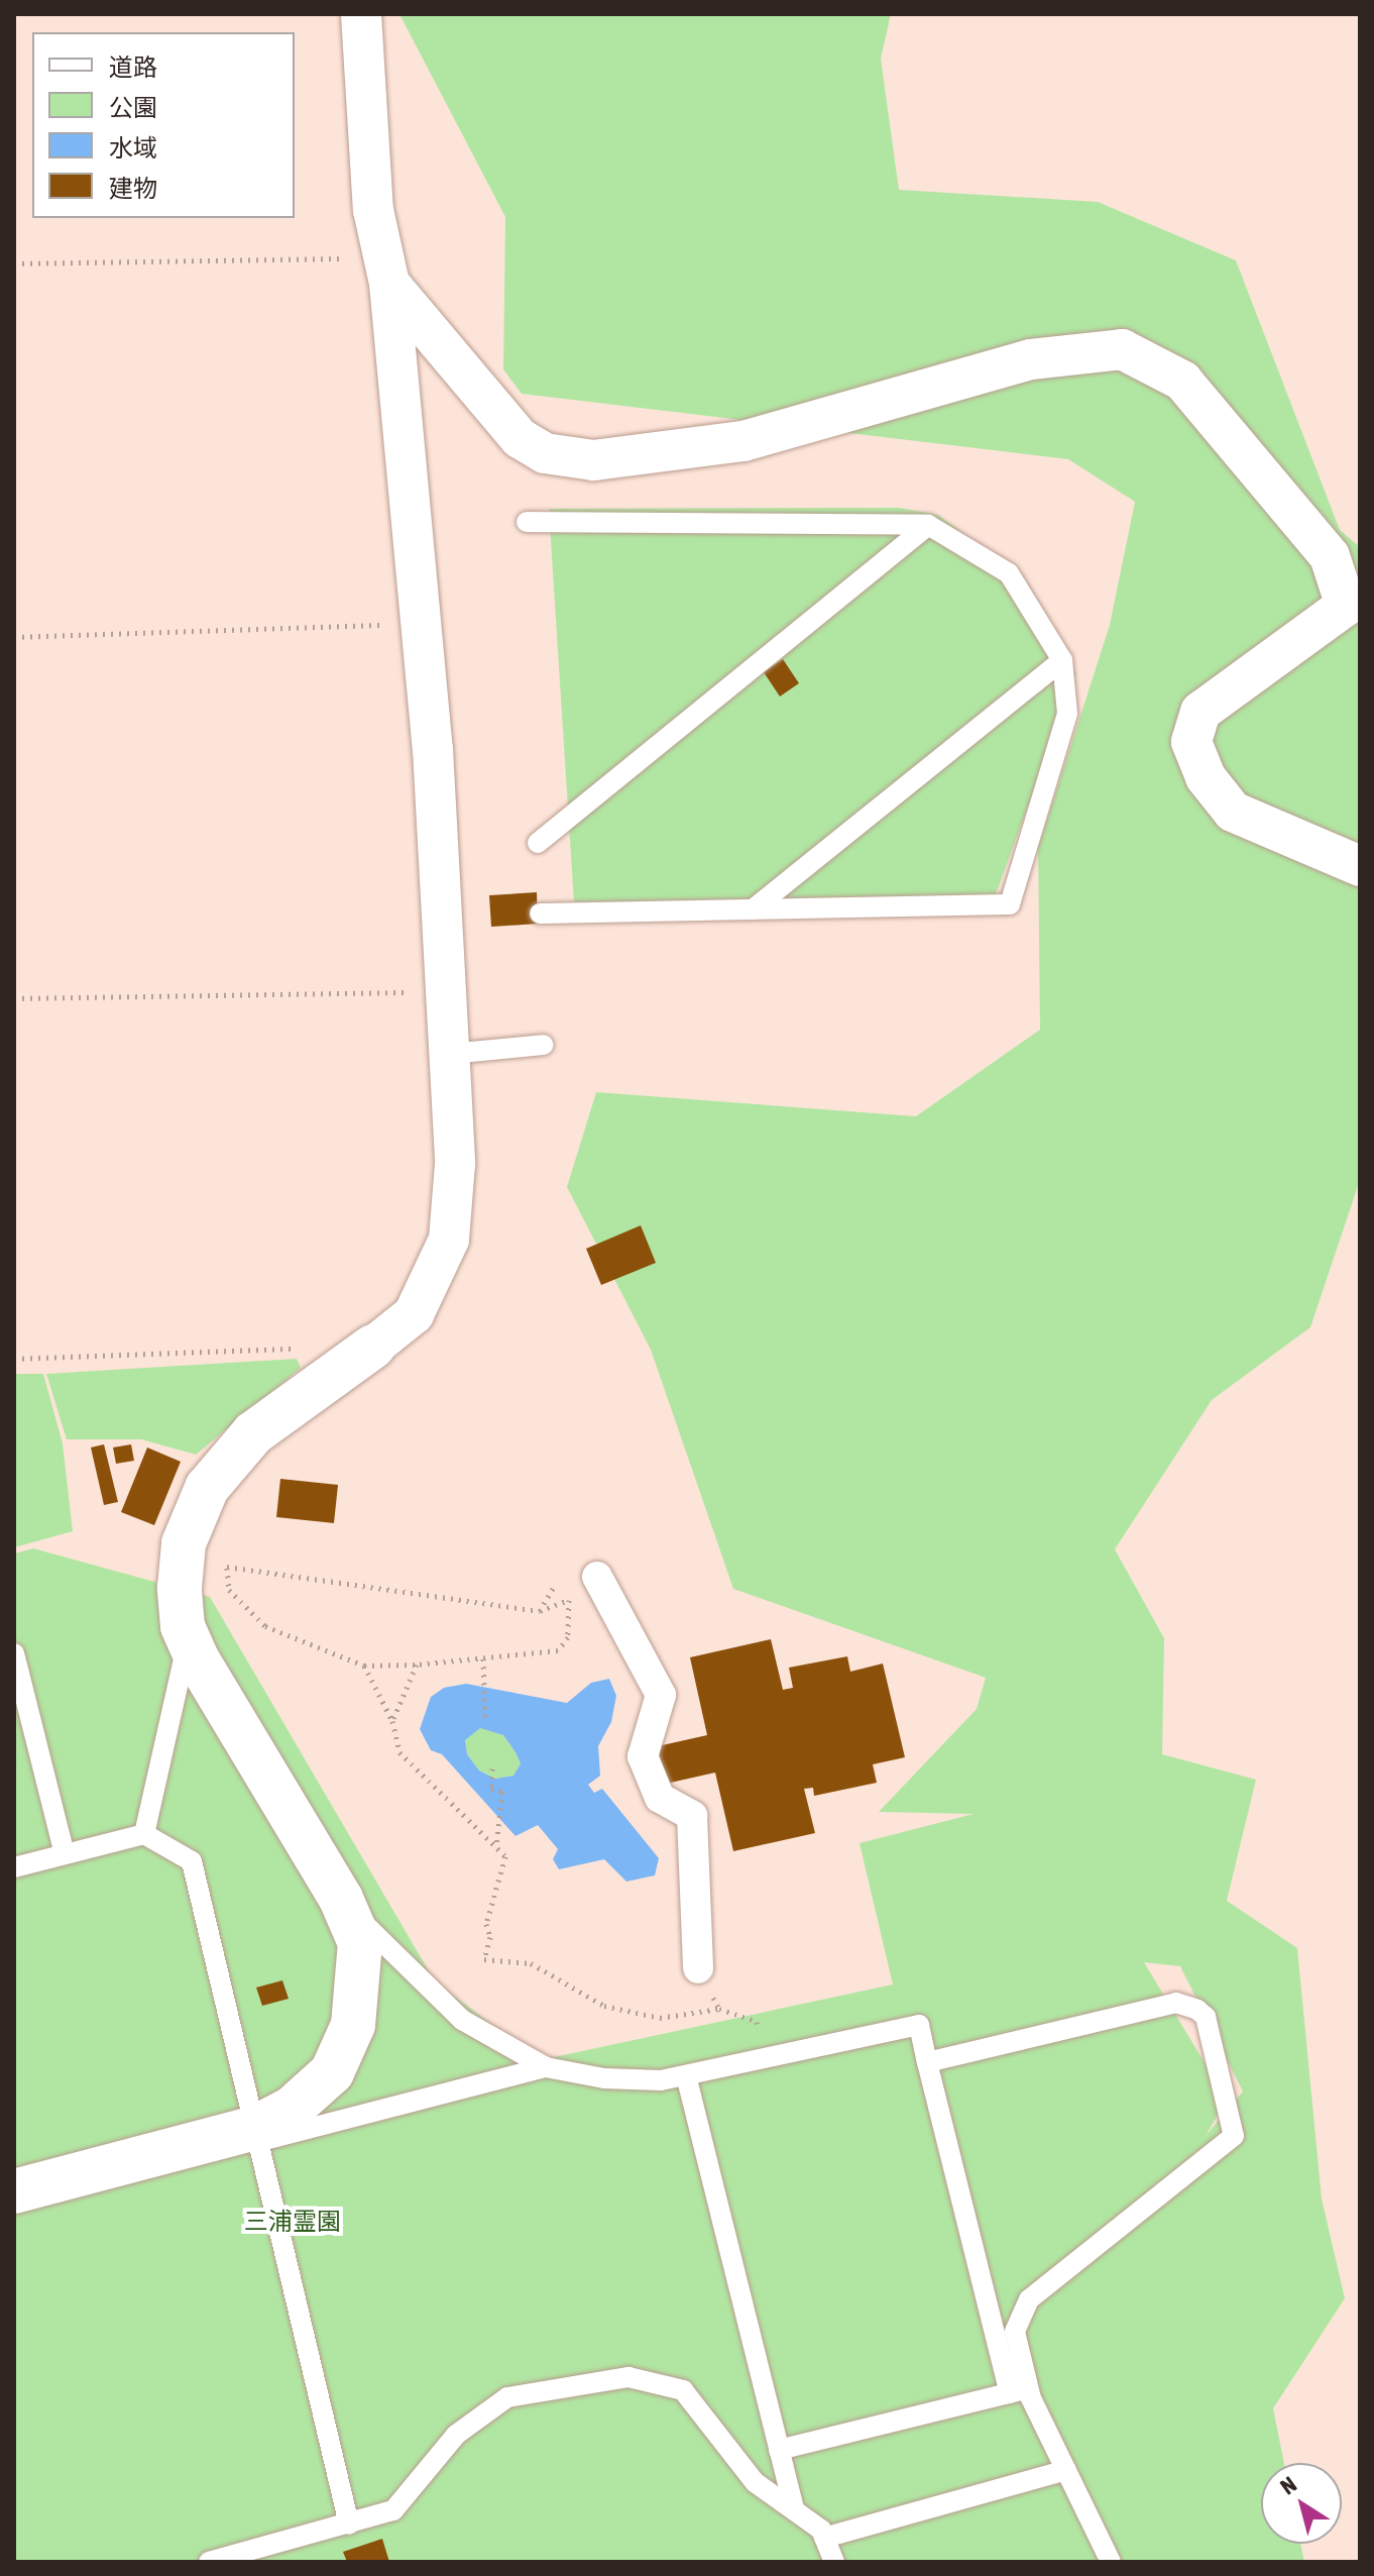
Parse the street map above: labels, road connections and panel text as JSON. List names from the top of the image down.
{
  "parks": ["三浦霊園"],
  "legend": [
    "道路",
    "公園",
    "水域",
    "建物"
  ],
  "north": "top left"
}
